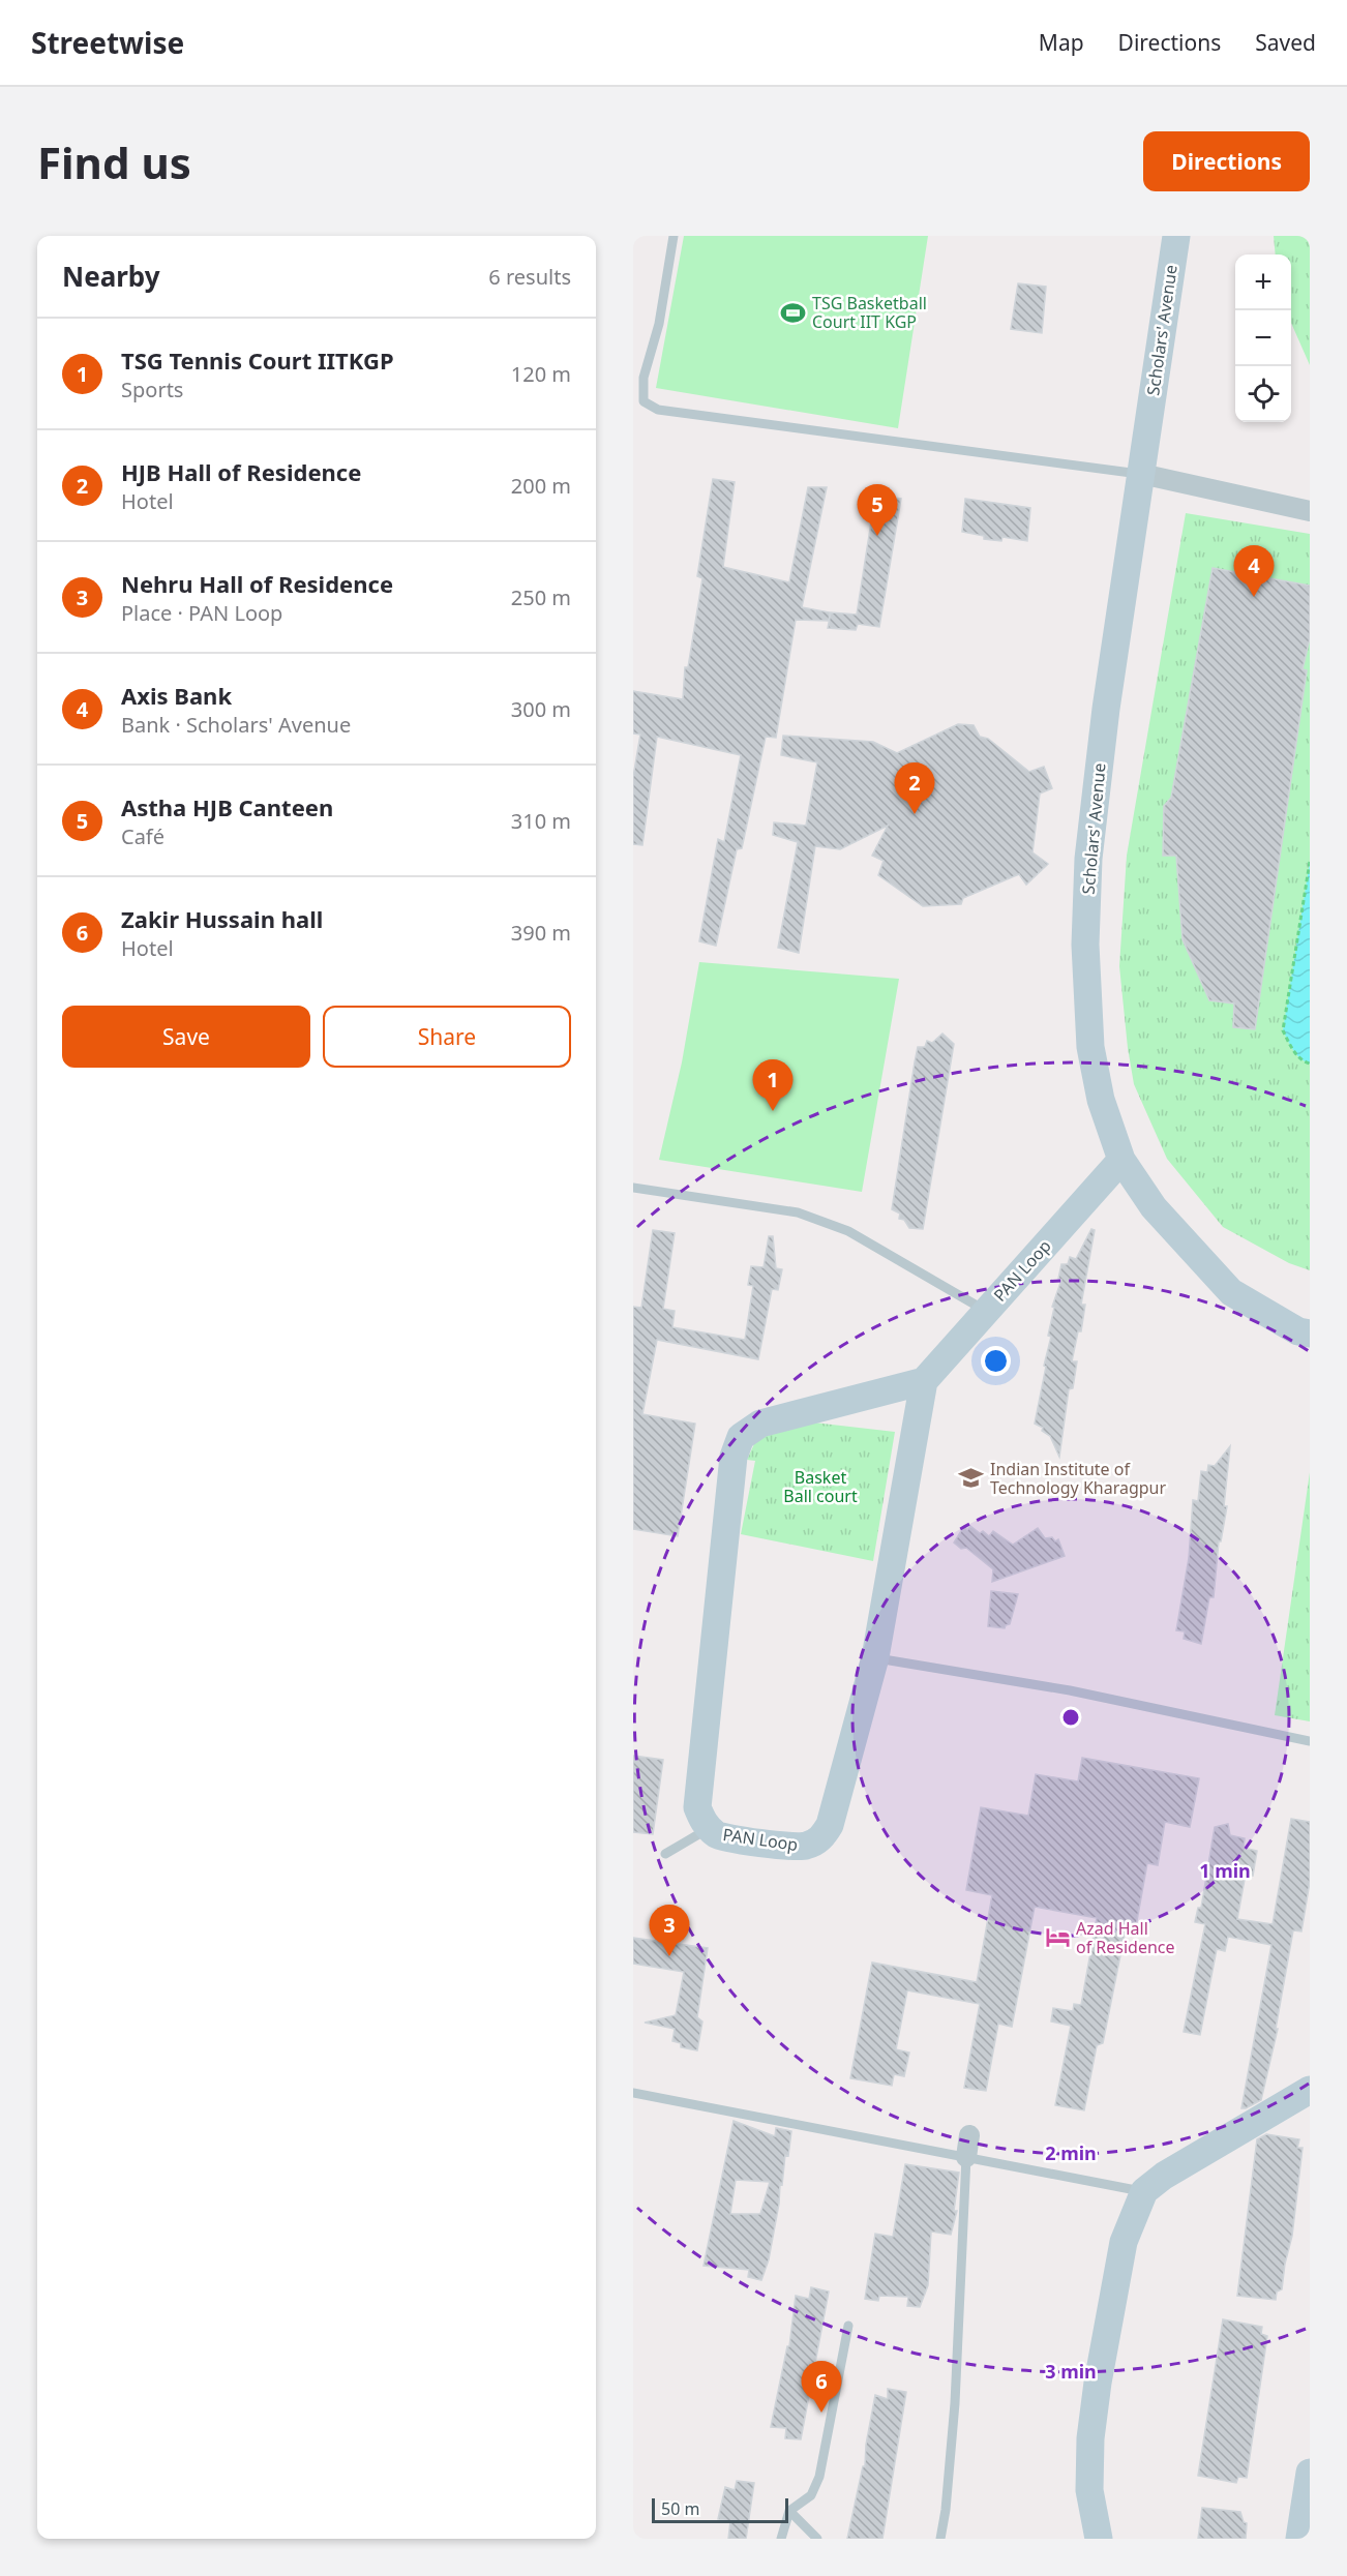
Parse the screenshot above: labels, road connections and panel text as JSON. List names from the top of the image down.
{
  "streets": {
    "street": ["Scholars' Avenue", "PAN Loop"]
  },
  "crossings": [
    ["Scholars' Avenue", "PAN Loop"]
  ],
  "parks": ["Basket Ball court"],
  "places": {
    "sports": ["TSG Basketball Court IIT KGP"],
    "school or university": ["Indian Institute of Technology Kharagpur"],
    "hotel": ["Azad Hall of Residence"]
  },
  "scale_bar": "50 m",
  "page": {
    "header": "Streetwise",
    "nav": ["Map", "Directions", "Saved"],
    "buttons": [
      "Directions",
      ["Save", "Share"]
    ],
    "title": "Find us",
    "heading": ["Nearby", "6 results"],
    "map_buttons": ["+", "−"],
    "list": [
      {
        "mark": "1",
        "name": "TSG Tennis Court IITKGP",
        "note": "Sports",
        "value": "120 m"
      },
      {
        "mark": "2",
        "name": "HJB Hall of Residence",
        "note": "Hotel",
        "value": "200 m"
      },
      {
        "mark": "3",
        "name": "Nehru Hall of Residence",
        "note": "Place · PAN Loop",
        "value": "250 m"
      },
      {
        "mark": "4",
        "name": "Axis Bank",
        "note": "Bank · Scholars' Avenue",
        "value": "300 m"
      },
      {
        "mark": "5",
        "name": "Astha HJB Canteen",
        "note": "Café",
        "value": "310 m"
      },
      {
        "mark": "6",
        "name": "Zakir Hussain hall",
        "note": "Hotel",
        "value": "390 m"
      }
    ],
    "pins": [
      "5",
      "4",
      "2",
      "1",
      "3",
      "6"
    ],
    "scale": "50 m"
  },
  "rings": ["1 min", "2 min", "3 min"]
}
